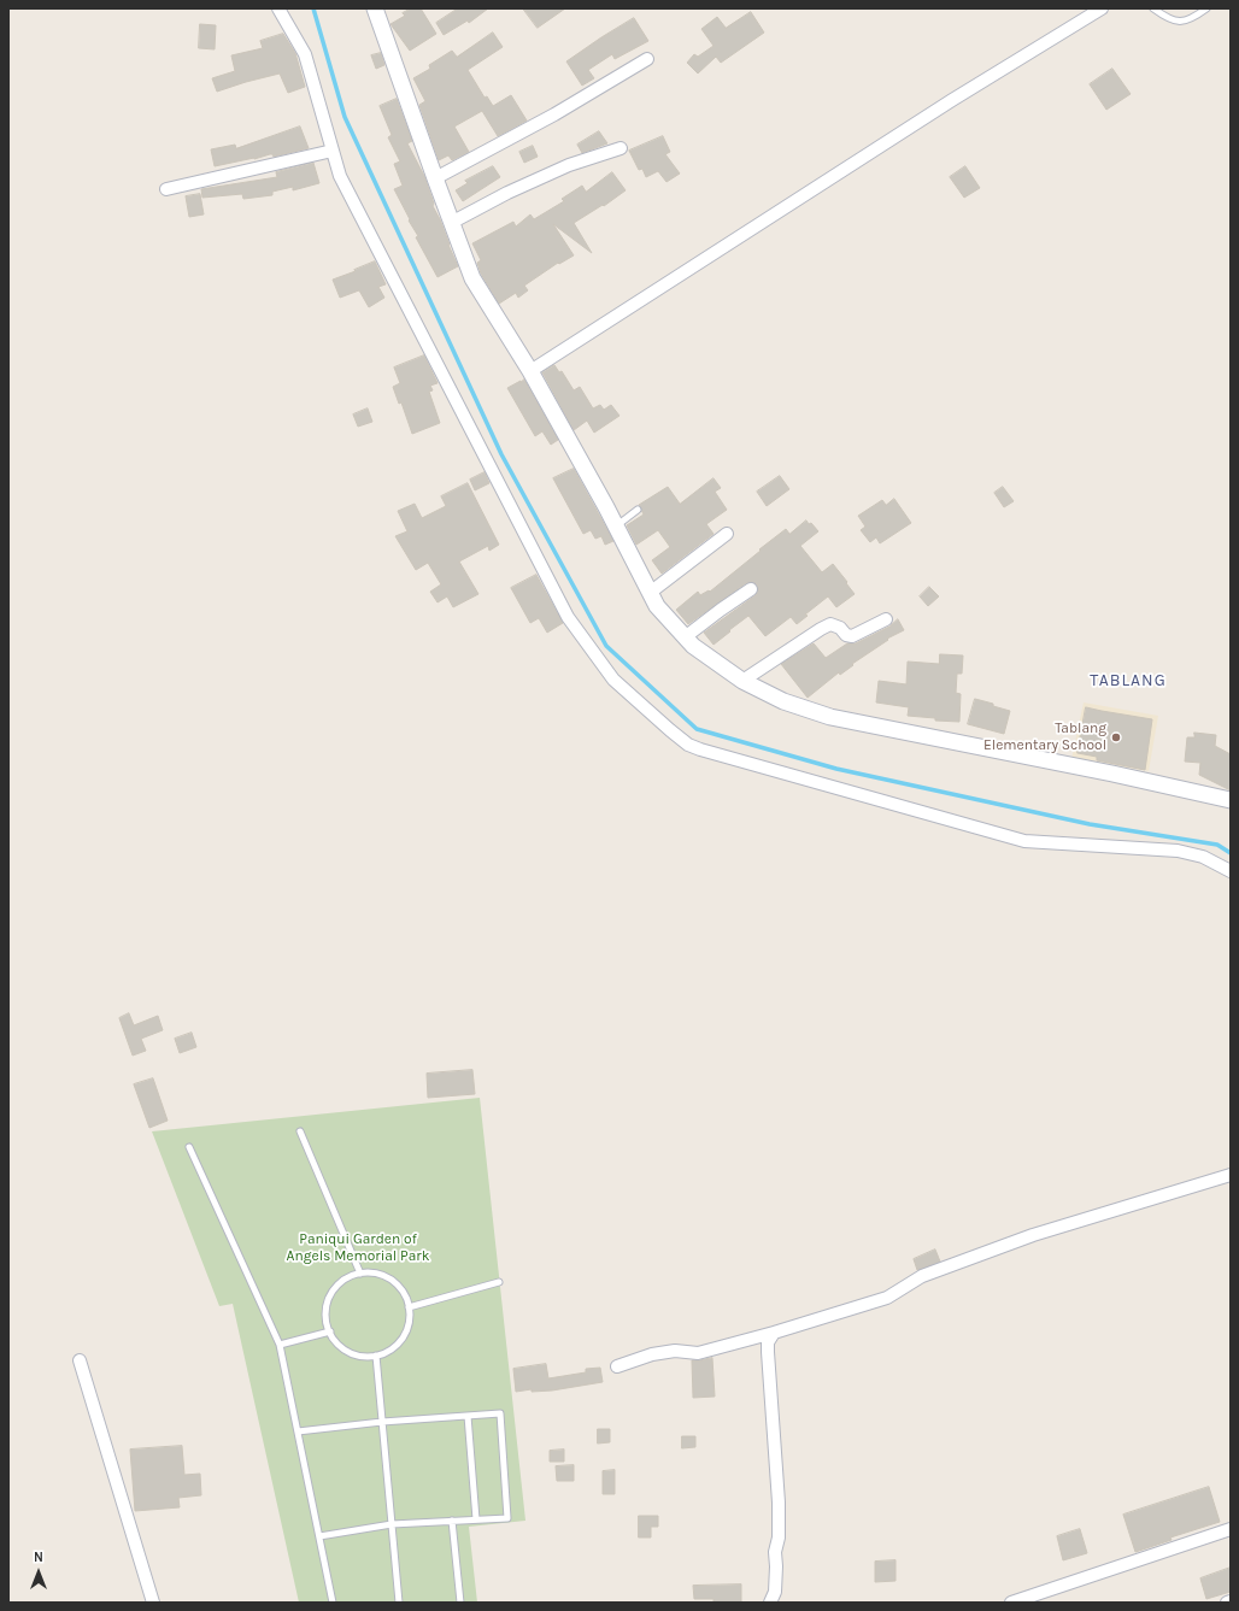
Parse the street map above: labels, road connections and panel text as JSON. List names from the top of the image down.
{
  "districts": ["TABLANG"],
  "parks": ["Paniqui Garden of Angels Memorial Park"],
  "places": ["Tablang Elementary School"],
  "north": "top"
}
